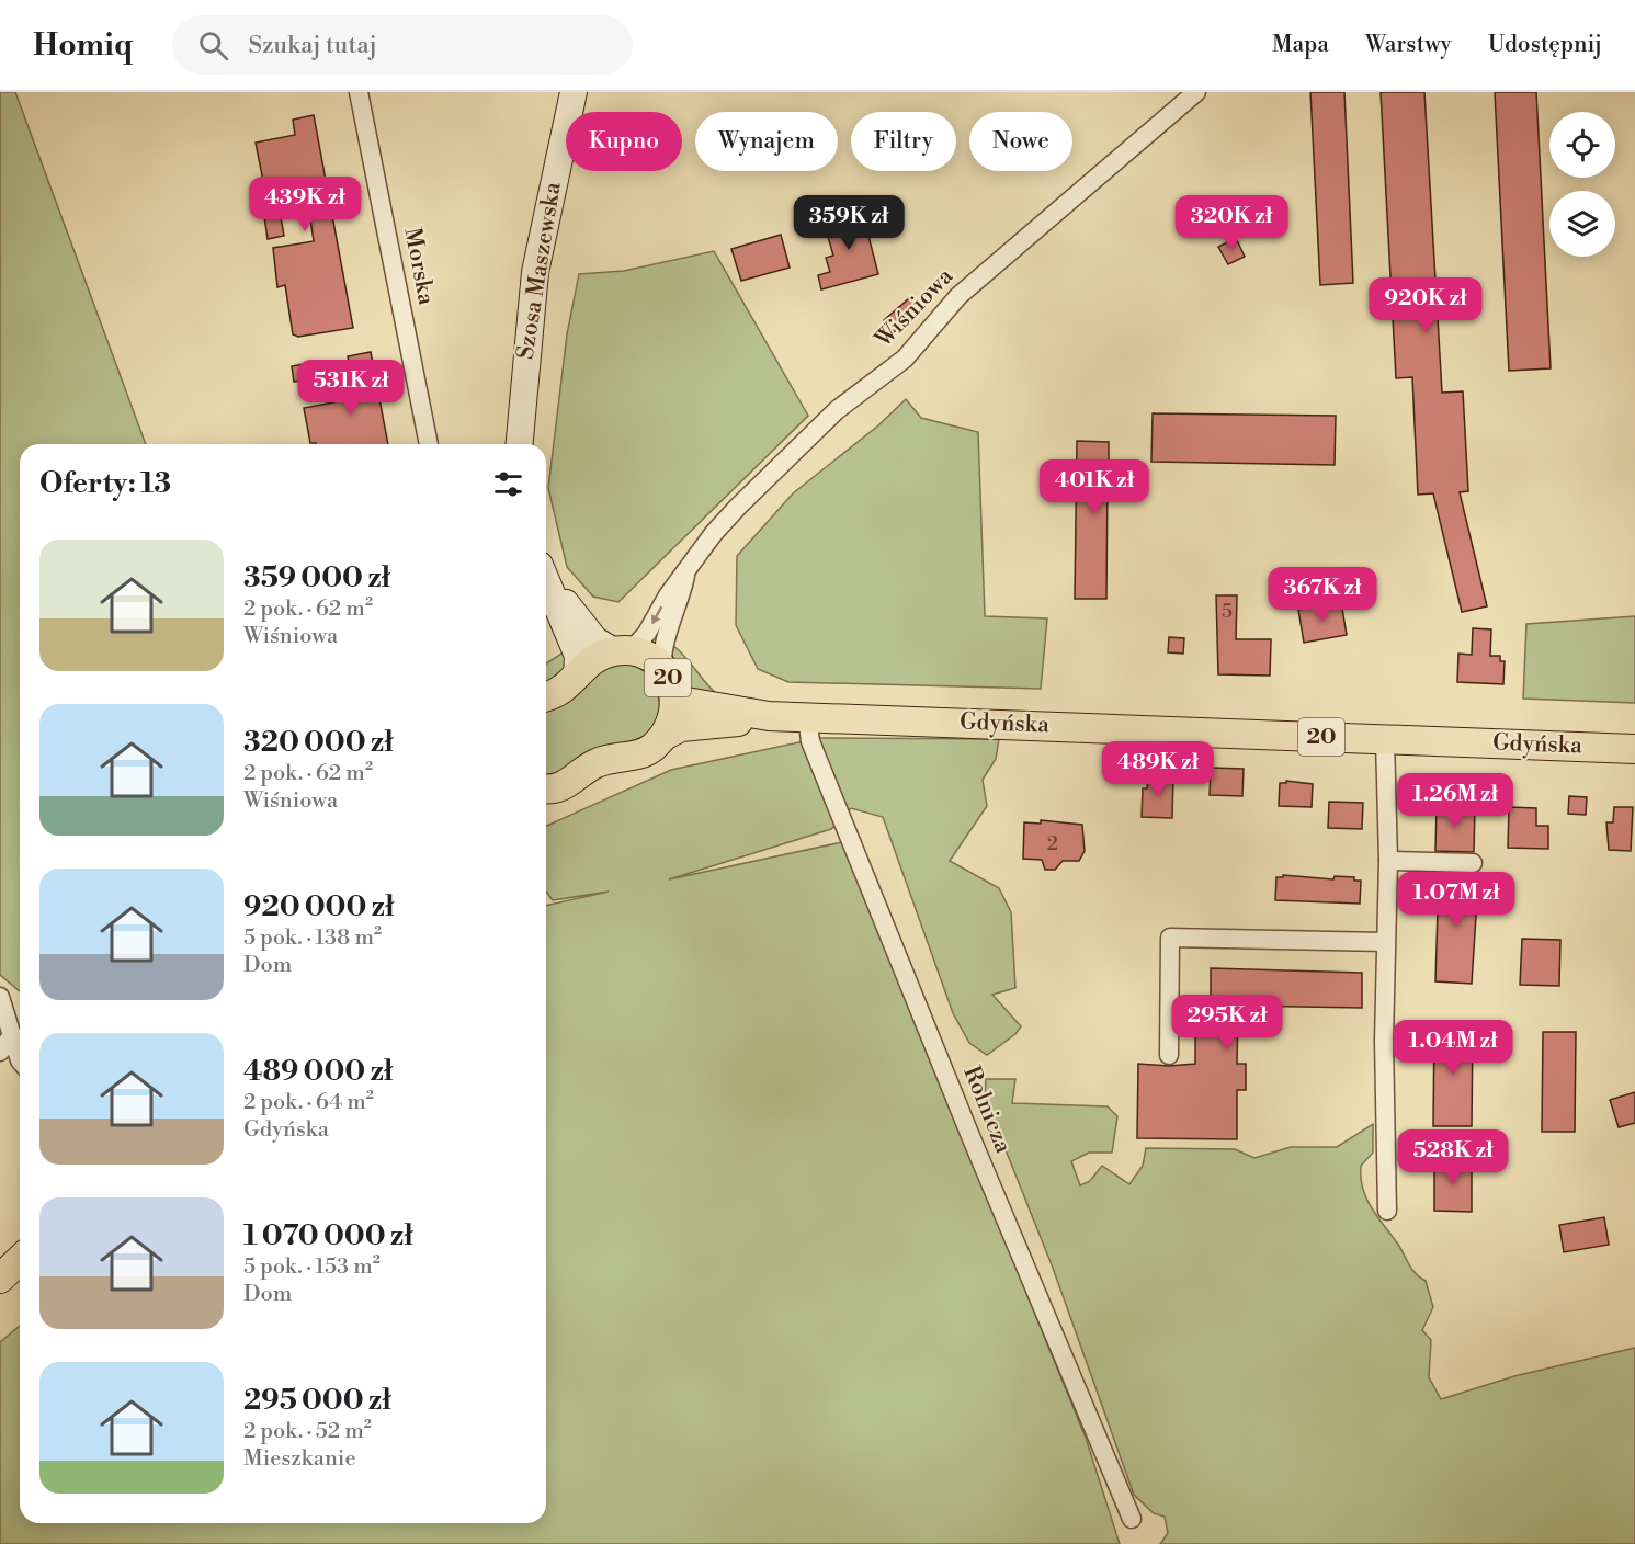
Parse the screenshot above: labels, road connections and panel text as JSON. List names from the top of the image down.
{
  "streets": {
    "main road": ["Szosa Maszewska", "20", "Gdyńska"],
    "street": ["Morska", "Wiśniowa", "Rolnicza"]
  },
  "crossings": [
    ["Wiśniowa", "20"],
    ["Wiśniowa", "Gdyńska"],
    ["20", "Gdyńska"],
    ["Gdyńska", "Rolnicza"]
  ],
  "house_numbers": ["5", "2"],
  "page": {
    "header": "Homiq",
    "search": "Szukaj tutaj",
    "nav": ["Mapa", "Warstwy", "Udostępnij"],
    "chip": [
      "Kupno",
      "Wynajem",
      "Filtry",
      "Nowe"
    ],
    "price": [
      "439K zł",
      "359K zł",
      "320K zł",
      "920K zł",
      "531K zł",
      "401K zł",
      "367K zł",
      "489K zł",
      "1.26M zł",
      "1.07M zł",
      "295K zł",
      "1.04M zł",
      "528K zł"
    ],
    "heading": "Oferty: 13",
    "list": [
      {
        "name": "359 000 zł",
        "note": "2 pok. · 62 m² · Wiśniowa"
      },
      {
        "name": "320 000 zł",
        "note": "2 pok. · 62 m² · Wiśniowa"
      },
      {
        "name": "920 000 zł",
        "note": "5 pok. · 138 m² · Dom"
      },
      {
        "name": "489 000 zł",
        "note": "2 pok. · 64 m² · Gdyńska"
      },
      {
        "name": "1 070 000 zł",
        "note": "5 pok. · 153 m² · Dom"
      },
      {
        "name": "295 000 zł",
        "note": "2 pok. · 52 m² · Mieszkanie"
      }
    ]
  }
}
